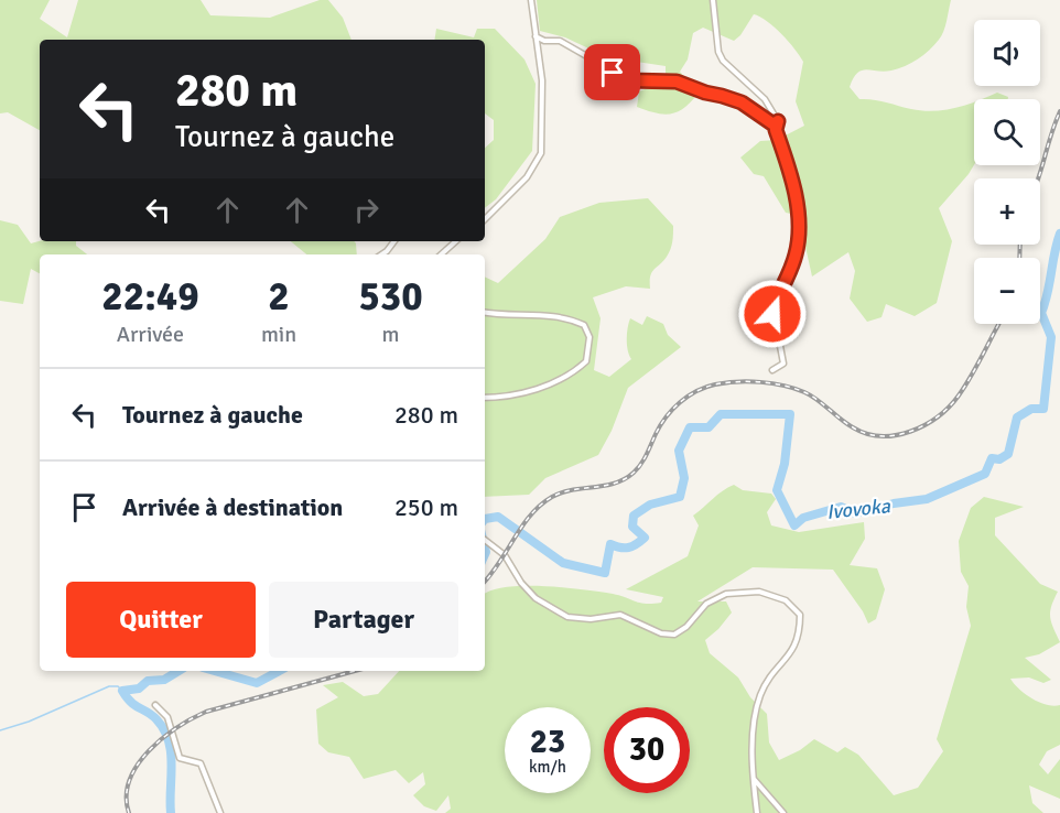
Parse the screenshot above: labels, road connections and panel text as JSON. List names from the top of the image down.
{
  "water": ["Ivovoka"],
  "page": {
    "map_buttons": ["+", "−"],
    "turn": ["280 m", "Tournez à gauche"],
    "eta": [
      "22:49",
      "Arrivée",
      "2",
      "min",
      "530",
      "m"
    ],
    "list": [
      {
        "name": "Tournez à gauche",
        "value": "280 m"
      },
      {
        "name": "Arrivée à destination",
        "value": "250 m"
      }
    ],
    "buttons": ["Quitter", "Partager"],
    "speed": "23 km/h",
    "limit": "30"
  }
}
